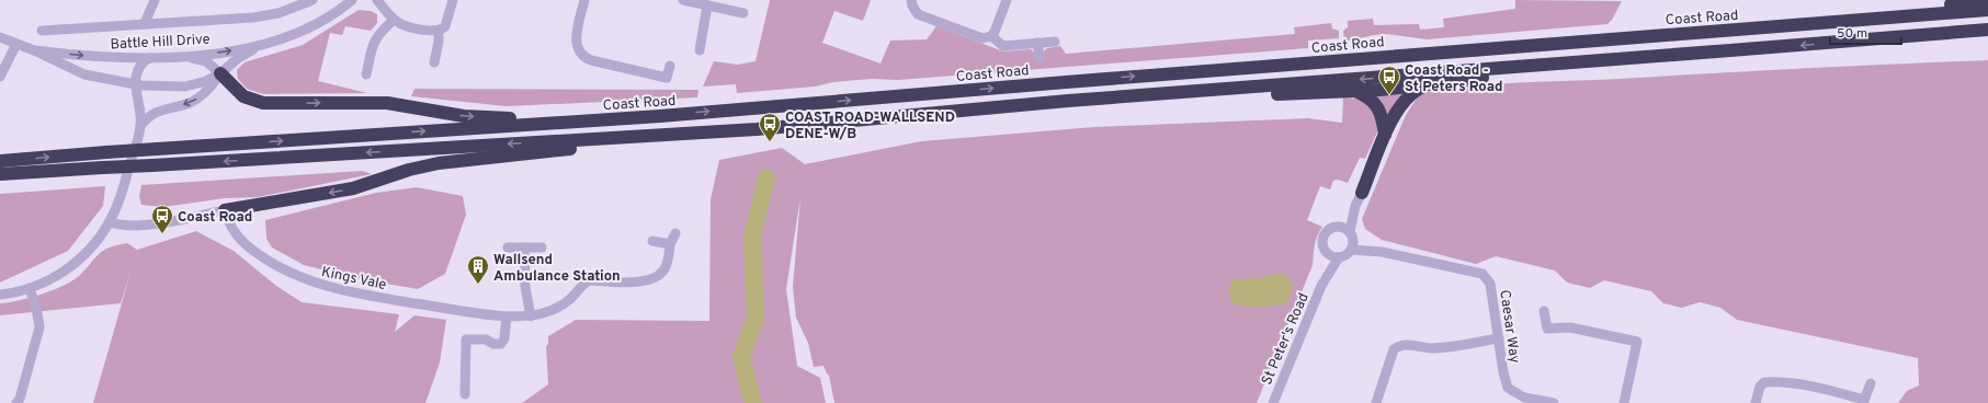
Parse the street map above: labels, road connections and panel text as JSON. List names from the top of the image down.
{
  "streets": {
    "highway": ["Coast Road"],
    "street": [
      "Battle Hill Drive",
      "Kings Vale",
      "Caesar Way",
      "St Peter's Road"
    ]
  },
  "crossings": [
    ["Caesar Way", "St Peter's Road"]
  ],
  "places": {
    "bus stop": ["Coast Road - St Peters Road", "COAST ROAD-WALLSEND DENE-W/B", "Coast Road"],
    "building": ["Wallsend Ambulance Station"]
  },
  "scale_bar": "50 m"
}
